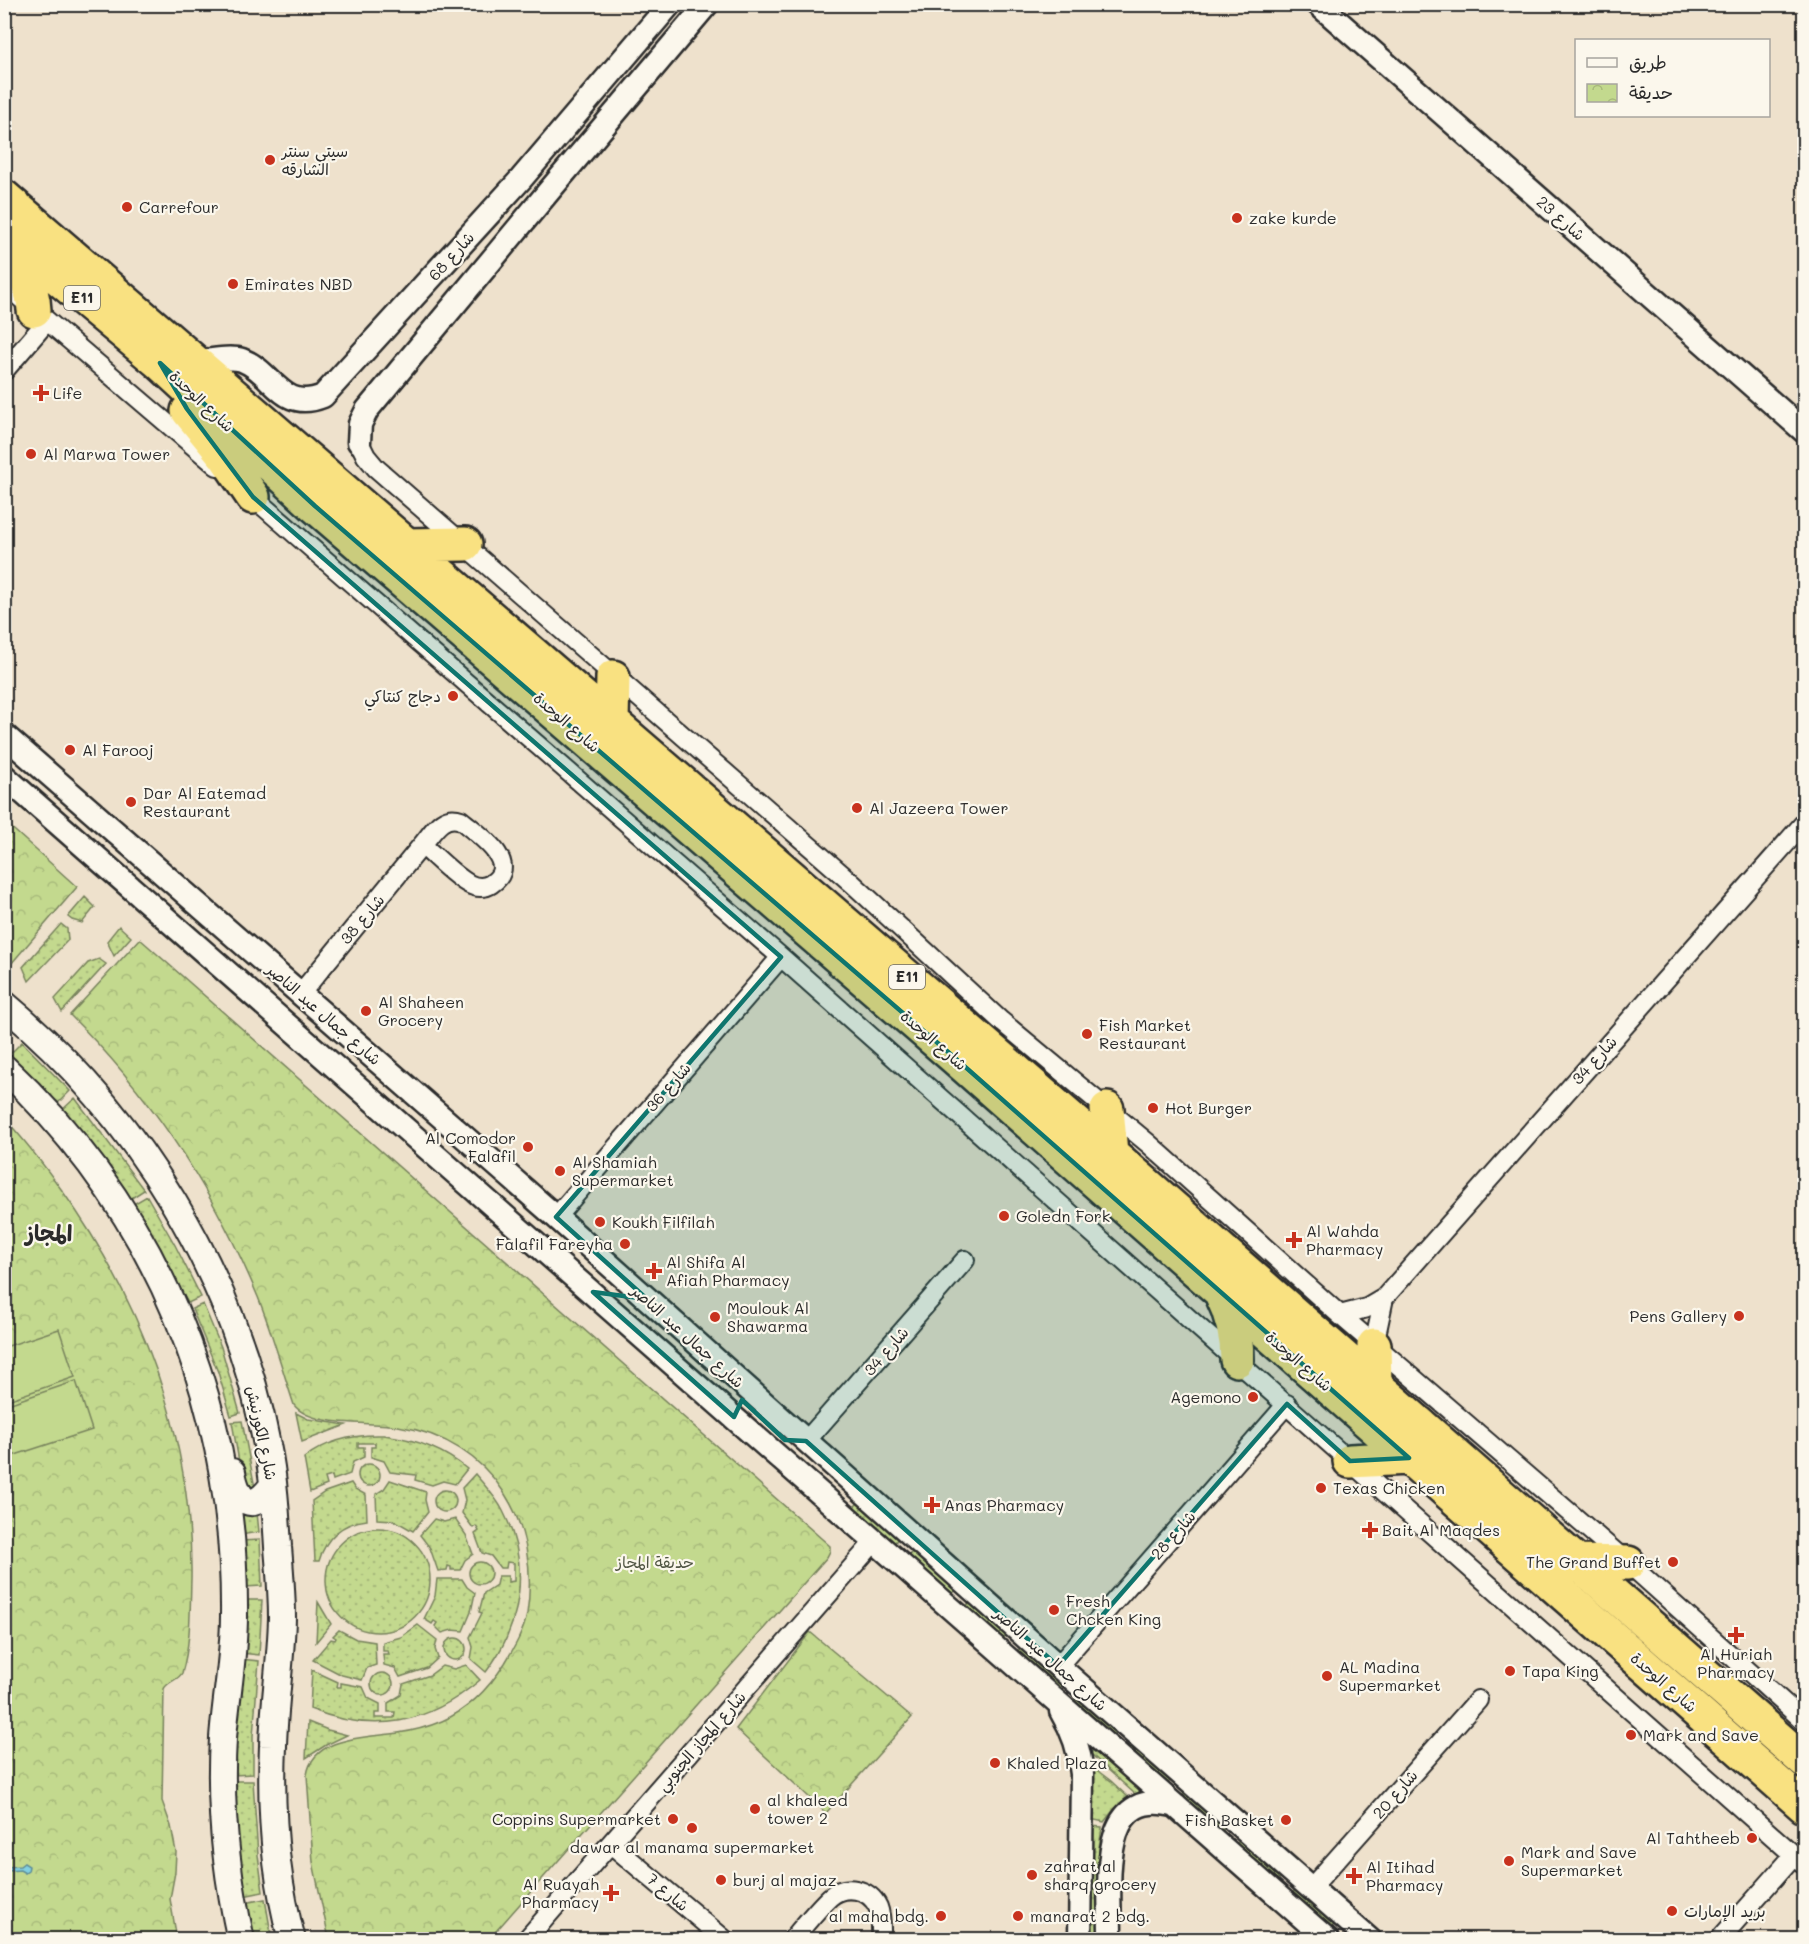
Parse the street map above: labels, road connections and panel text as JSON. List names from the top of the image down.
{
  "streets": {
    "highway": ["E11", "شارع الوحدة"],
    "main road": ["شارع الكورنيش"],
    "street": [
      "شارع 23",
      "شارع 68",
      "شارع 38",
      "شارع جمال عبد الناصر",
      "شارع 34",
      "شارع 36",
      "شارع 28",
      "شارع المجاز الجنوبي",
      "شارع 20",
      "شارع 7"
    ]
  },
  "crossings": [
    ["شارع 68", "شارع الوحدة"],
    ["شارع 38", "شارع جمال عبد الناصر"],
    ["شارع جمال عبد الناصر", "شارع 34"],
    ["شارع جمال عبد الناصر", "شارع 36"],
    ["شارع جمال عبد الناصر", "شارع 28"],
    ["شارع جمال عبد الناصر", "شارع المجاز الجنوبي"],
    ["شارع جمال عبد الناصر", "شارع 20"],
    ["شارع المجاز الجنوبي", "شارع 7"]
  ],
  "districts": ["المجاز"],
  "parks": ["حديقة المجاز"],
  "places": {
    "other": [
      "سيتي سنتر الشارقه",
      "Carrefour",
      "zake kurde",
      "Emirates NBD",
      "Al Marwa Tower",
      "دجاج كنتاكي",
      "Al Farooj",
      "Dar Al Eatemad Restaurant",
      "Al Jazeera Tower",
      "Al Shaheen Grocery",
      "Fish Market Restaurant",
      "Hot Burger",
      "Al Comodor Falafil",
      "Al Shamiah Supermarket",
      "Goledn Fork",
      "Koukh Filfilah",
      "Falafil Fareyha",
      "Pens Gallery",
      "Moulouk Al Shawarma",
      "Agemono",
      "Texas Chicken",
      "The Grand Buffet",
      "Fresh Chcken King",
      "Tapa King",
      "AL Madina Supermarket",
      "Mark and Save",
      "Khaled Plaza",
      "al khaleed tower 2",
      "Coppins Supermarket",
      "Fish Basket",
      "dawar al manama supermarket",
      "Al Tahtheeb",
      "Mark and Save Supermarket",
      "zahrat al sharq grocery",
      "burj al majaz",
      "بريد الإمارات",
      "al maha bdg.",
      "manarat 2 bdg."
    ],
    "health": [
      "Life",
      "Al Wahda Pharmacy",
      "Al Shifa Al Afiah Pharmacy",
      "Anas Pharmacy",
      "Bait Al Maqdes",
      "Al Huriah Pharmacy",
      "Al Itihad Pharmacy",
      "Al Ruayah Pharmacy"
    ]
  },
  "legend": ["طريق", "حديقة"]
}
